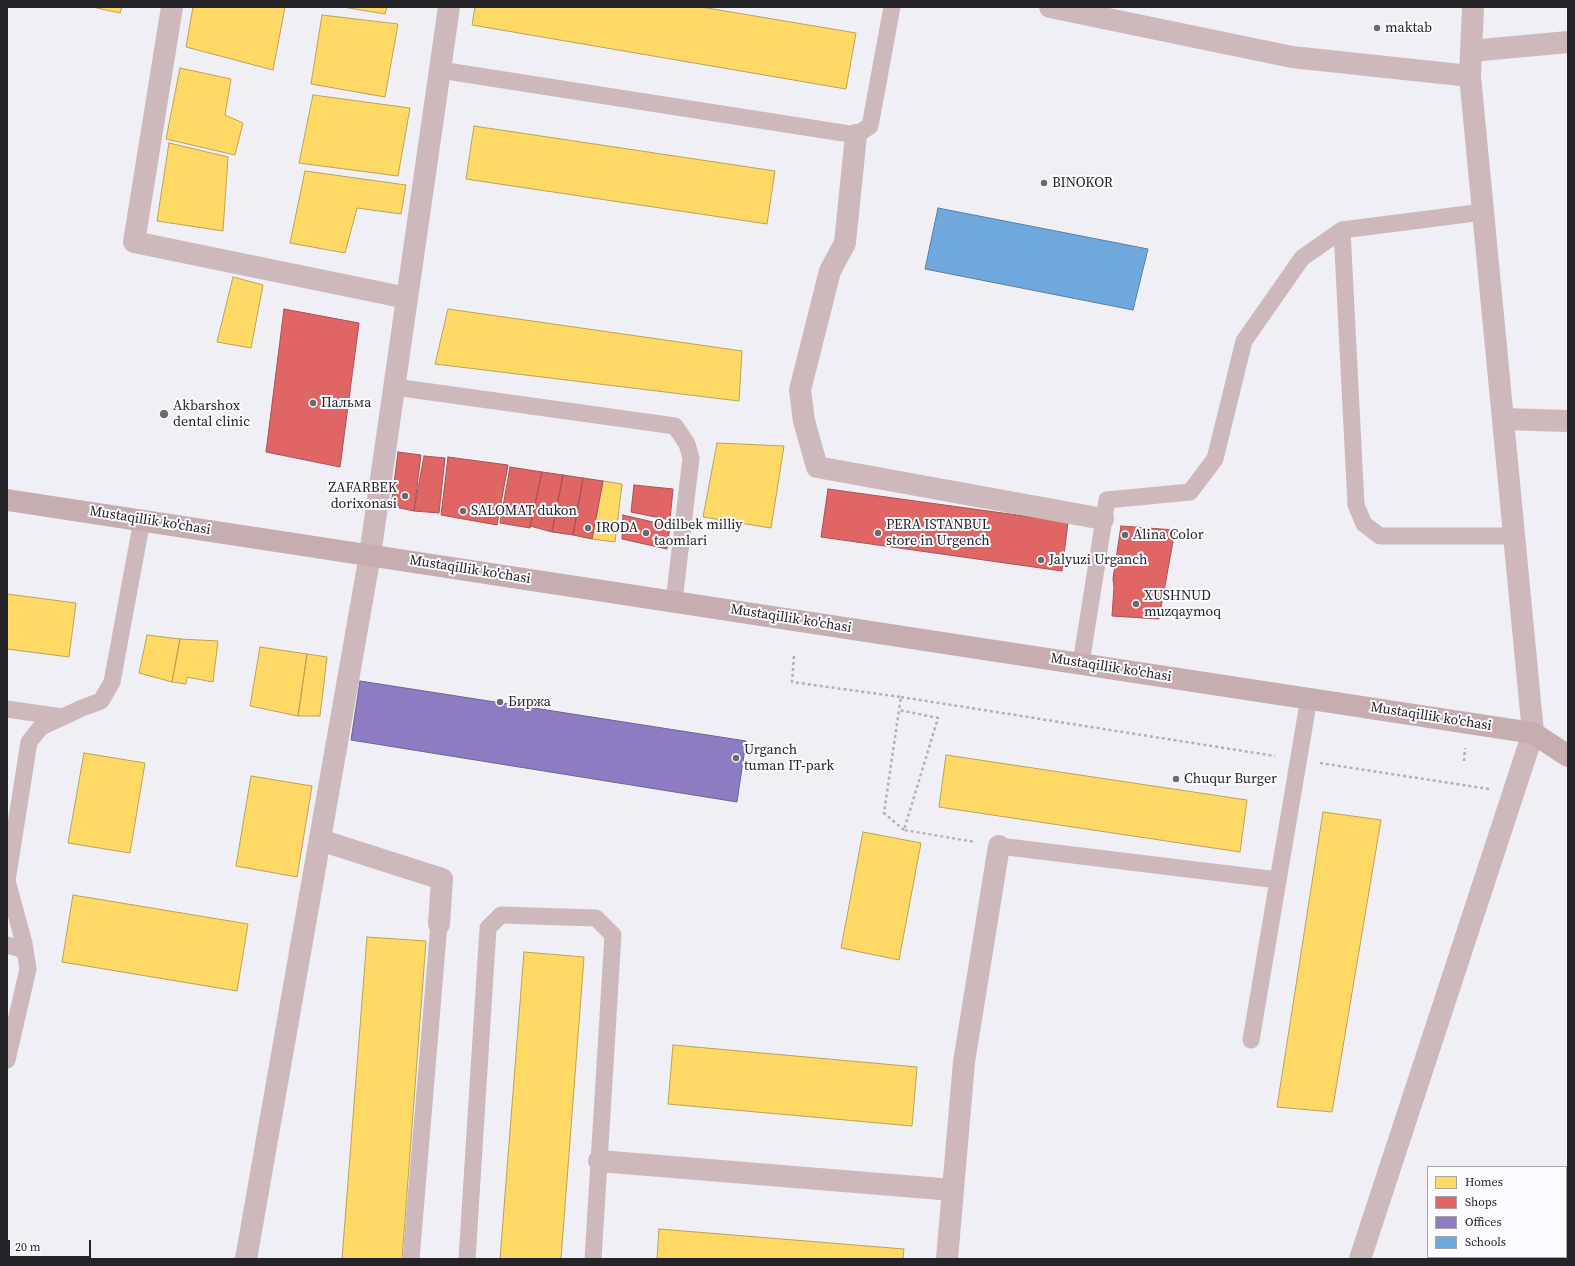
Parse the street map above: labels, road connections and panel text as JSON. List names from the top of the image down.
{
  "streets": {
    "main road": ["Mustaqillik ko'chasi"]
  },
  "places": [
    "maktab",
    "BINOKOR",
    "Пальма",
    "Akbarshox dental clinic",
    "ZAFARBEK dorixonasi",
    "SALOMAT dukon",
    "IRODA",
    "Odilbek milliy taomlari",
    "PERA ISTANBUL store in Urgench",
    "Alina Color",
    "Jalyuzi Urganch",
    "XUSHNUD muzqaymoq",
    "Биржа",
    "Urganch tuman IT-park",
    "Chuqur Burger"
  ],
  "legend": [
    "Homes",
    "Shops",
    "Offices",
    "Schools"
  ],
  "scale_bar": "20 m"
}
